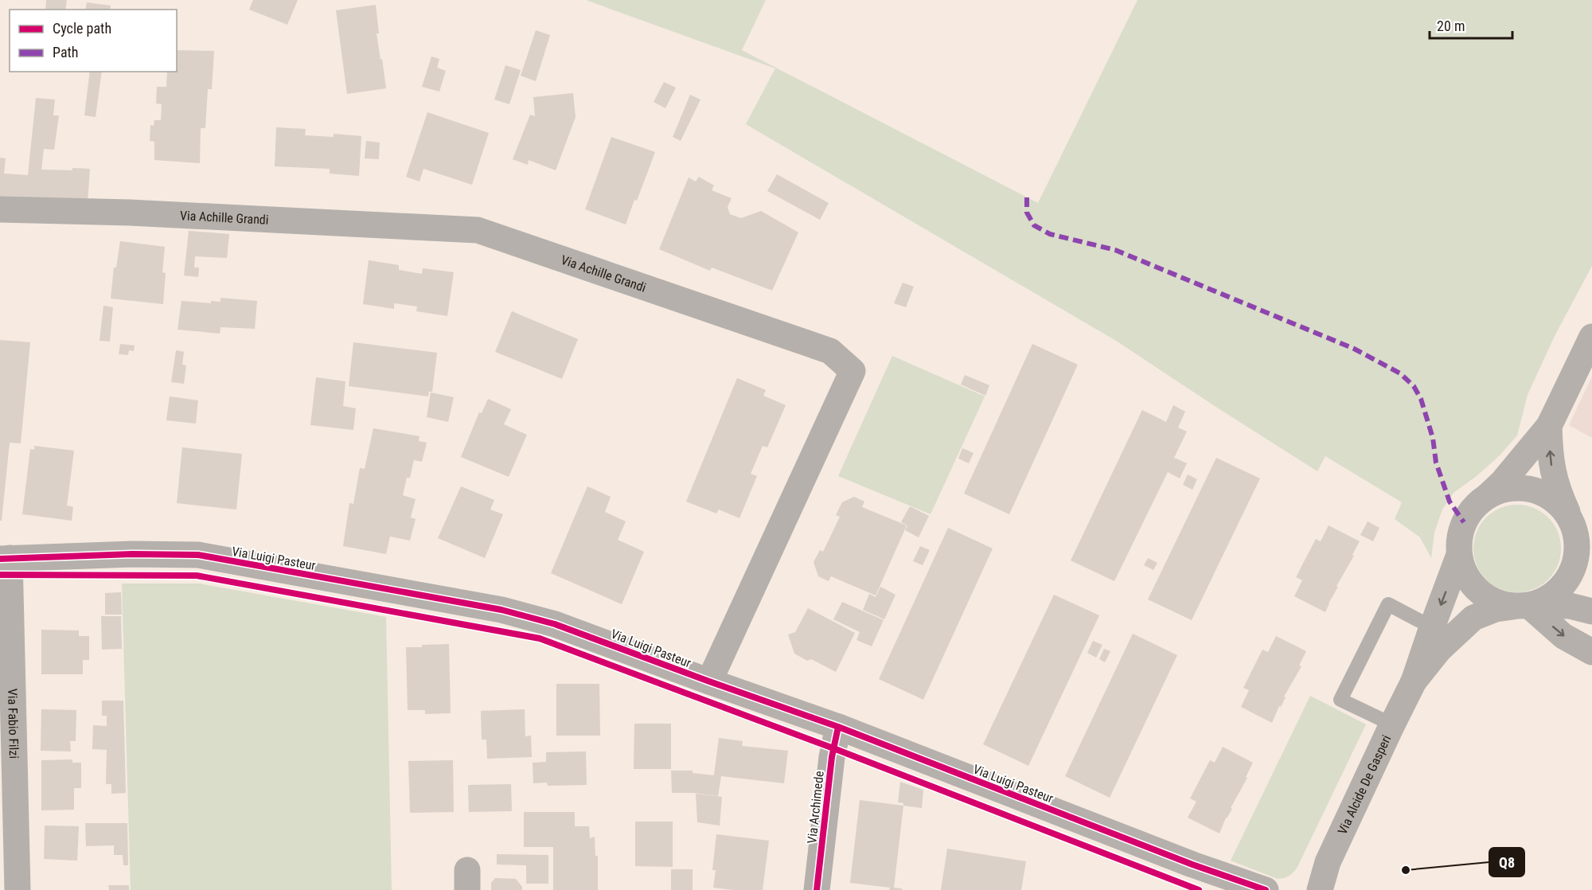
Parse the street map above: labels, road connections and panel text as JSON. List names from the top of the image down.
{
  "streets": {
    "street": [
      "Via Achille Grandi",
      "Via Luigi Pasteur",
      "Via Fabio Filzi",
      "Via Alcide De Gasperi",
      "Via Archimede"
    ]
  },
  "crossings": [
    ["Via Achille Grandi", "Via Luigi Pasteur"],
    ["Via Luigi Pasteur", "Via Fabio Filzi"],
    ["Via Luigi Pasteur", "Via Archimede"]
  ],
  "places": ["Q8"],
  "legend": ["Cycle path", "Path"],
  "scale_bar": "20 m"
}
